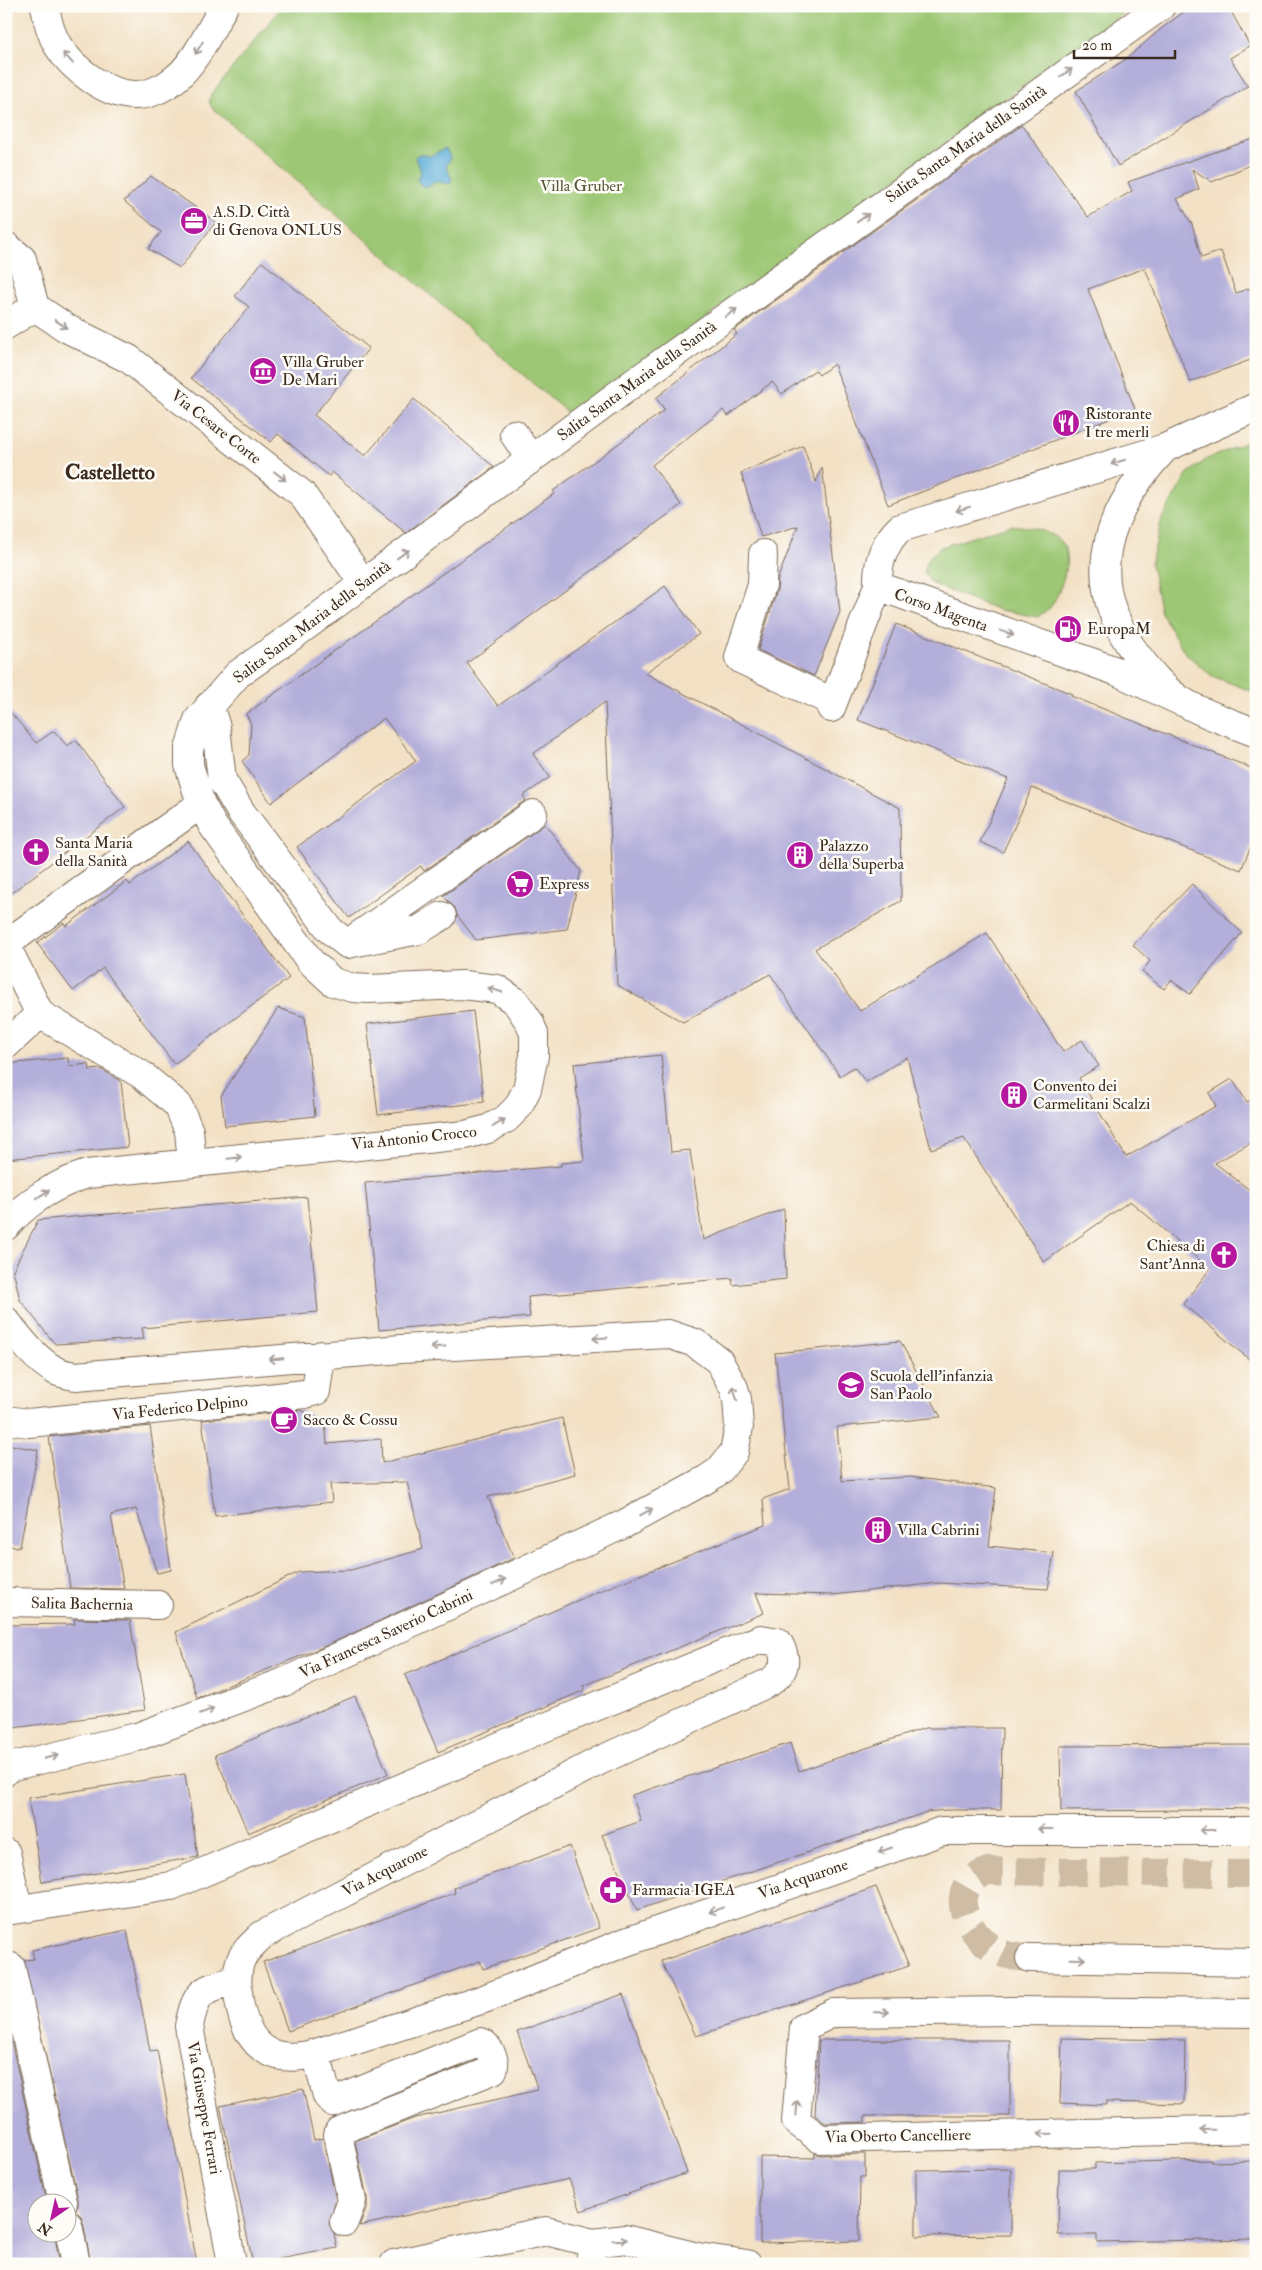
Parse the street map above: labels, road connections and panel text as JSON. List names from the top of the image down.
{
  "streets": {
    "street": [
      "Salita Santa Maria della Sanità",
      "Via Cesare Corte",
      "Corso Magenta",
      "Via Antonio Crocco",
      "Via Federico Delpino",
      "Salita Bachernia",
      "Via Francesca Saverio Cabrini",
      "Via Acquarone",
      "Via Giuseppe Ferrari",
      "Via Oberto Cancelliere"
    ]
  },
  "crossings": [
    ["Salita Santa Maria della Sanità", "Via Cesare Corte"],
    ["Salita Santa Maria della Sanità", "Via Antonio Crocco"],
    ["Via Federico Delpino", "Via Francesca Saverio Cabrini"],
    ["Via Acquarone", "Via Giuseppe Ferrari"]
  ],
  "one_way": ["Salita Santa Maria della Sanità", "Via Cesare Corte"],
  "districts": ["Castelletto"],
  "parks": ["Villa Gruber"],
  "places": {
    "office": ["A.S.D. Città di Genova ONLUS"],
    "museum": ["Villa Gruber De Mari"],
    "restaurant": ["Ristorante I tre merli"],
    "fuel station": ["EuropaM"],
    "church": ["Santa Maria della Sanità", "Chiesa di Sant'Anna"],
    "building": ["Palazzo della Superba", "Convento dei Carmelitani Scalzi", "Villa Cabrini"],
    "supermarket": ["Express"],
    "school or university": ["Scuola dell'infanzia San Paolo"],
    "cafe": ["Sacco & Cossu"],
    "pharmacy": ["Farmacia IGEA"]
  },
  "scale_bar": "20 m",
  "north": "bottom left"
}
